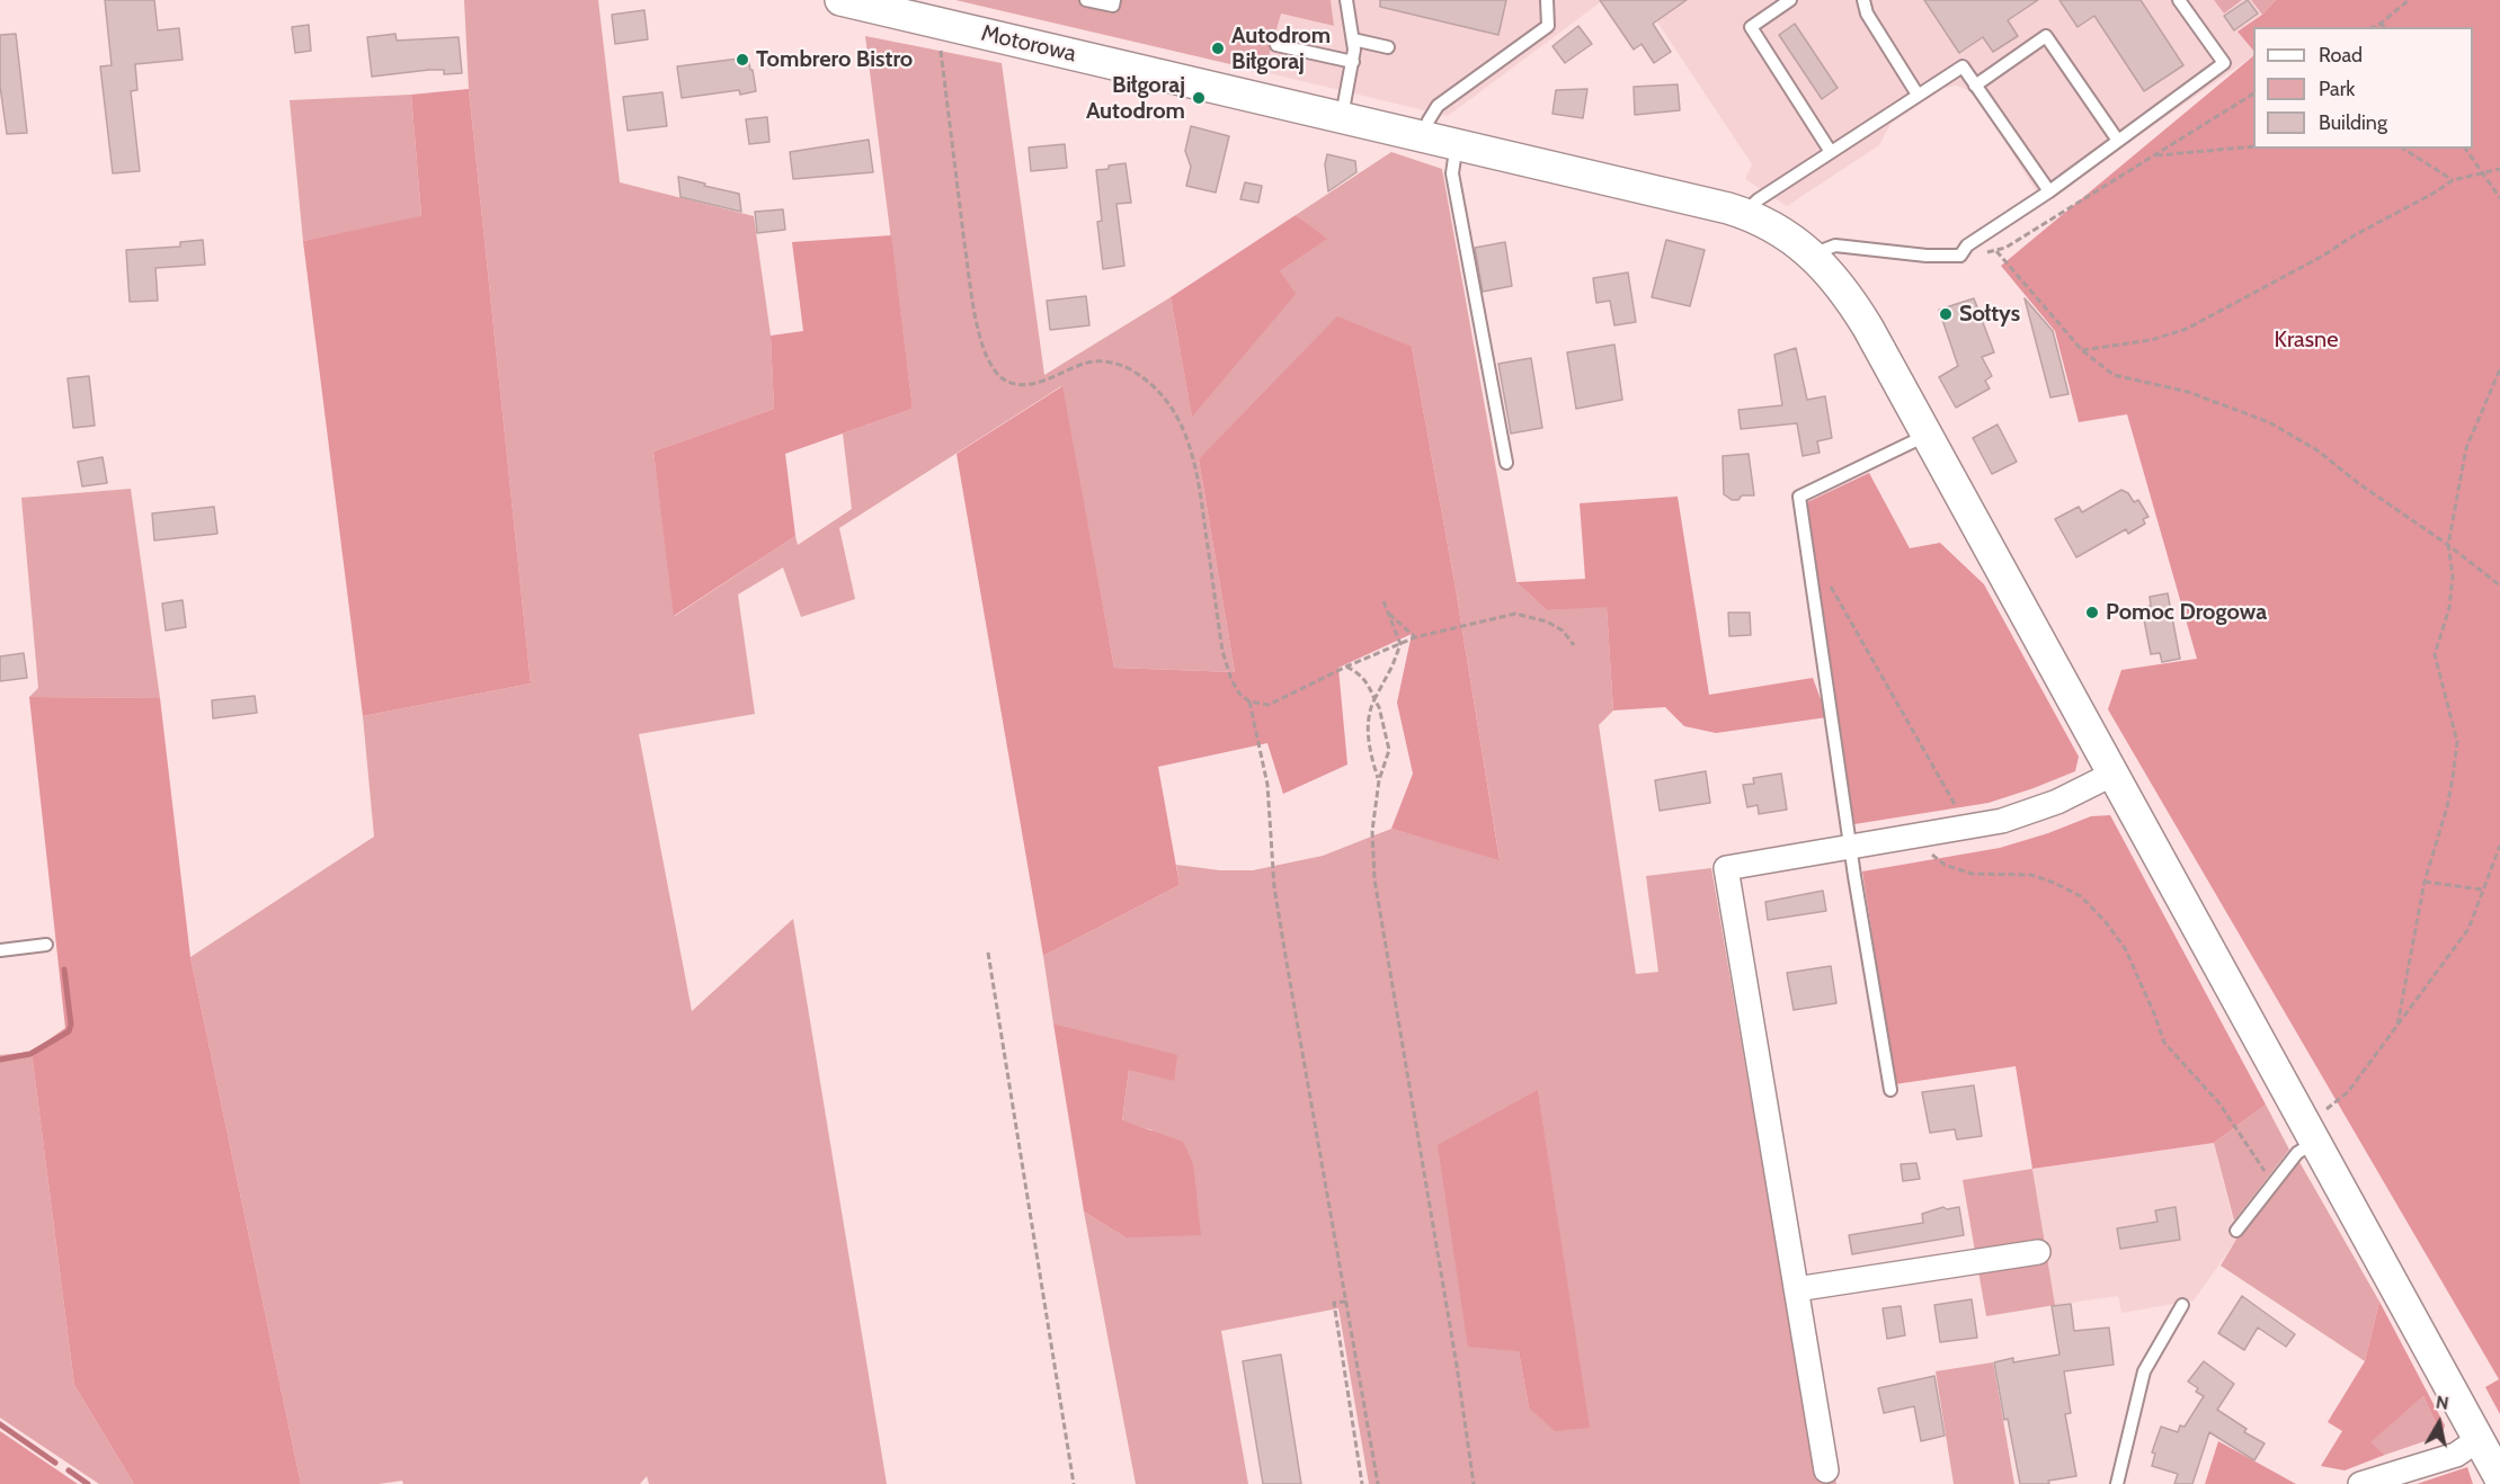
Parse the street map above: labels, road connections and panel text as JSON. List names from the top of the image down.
{
  "streets": {
    "street": ["Motorowa"]
  },
  "parks": ["Krasne"],
  "places": [
    "Autodrom Biłgoraj",
    "Tombrero Bistro",
    "Biłgoraj Autodrom",
    "Sołtys",
    "Pomoc Drogowa"
  ],
  "legend": ["Road", "Park", "Building"],
  "north": "top"
}
